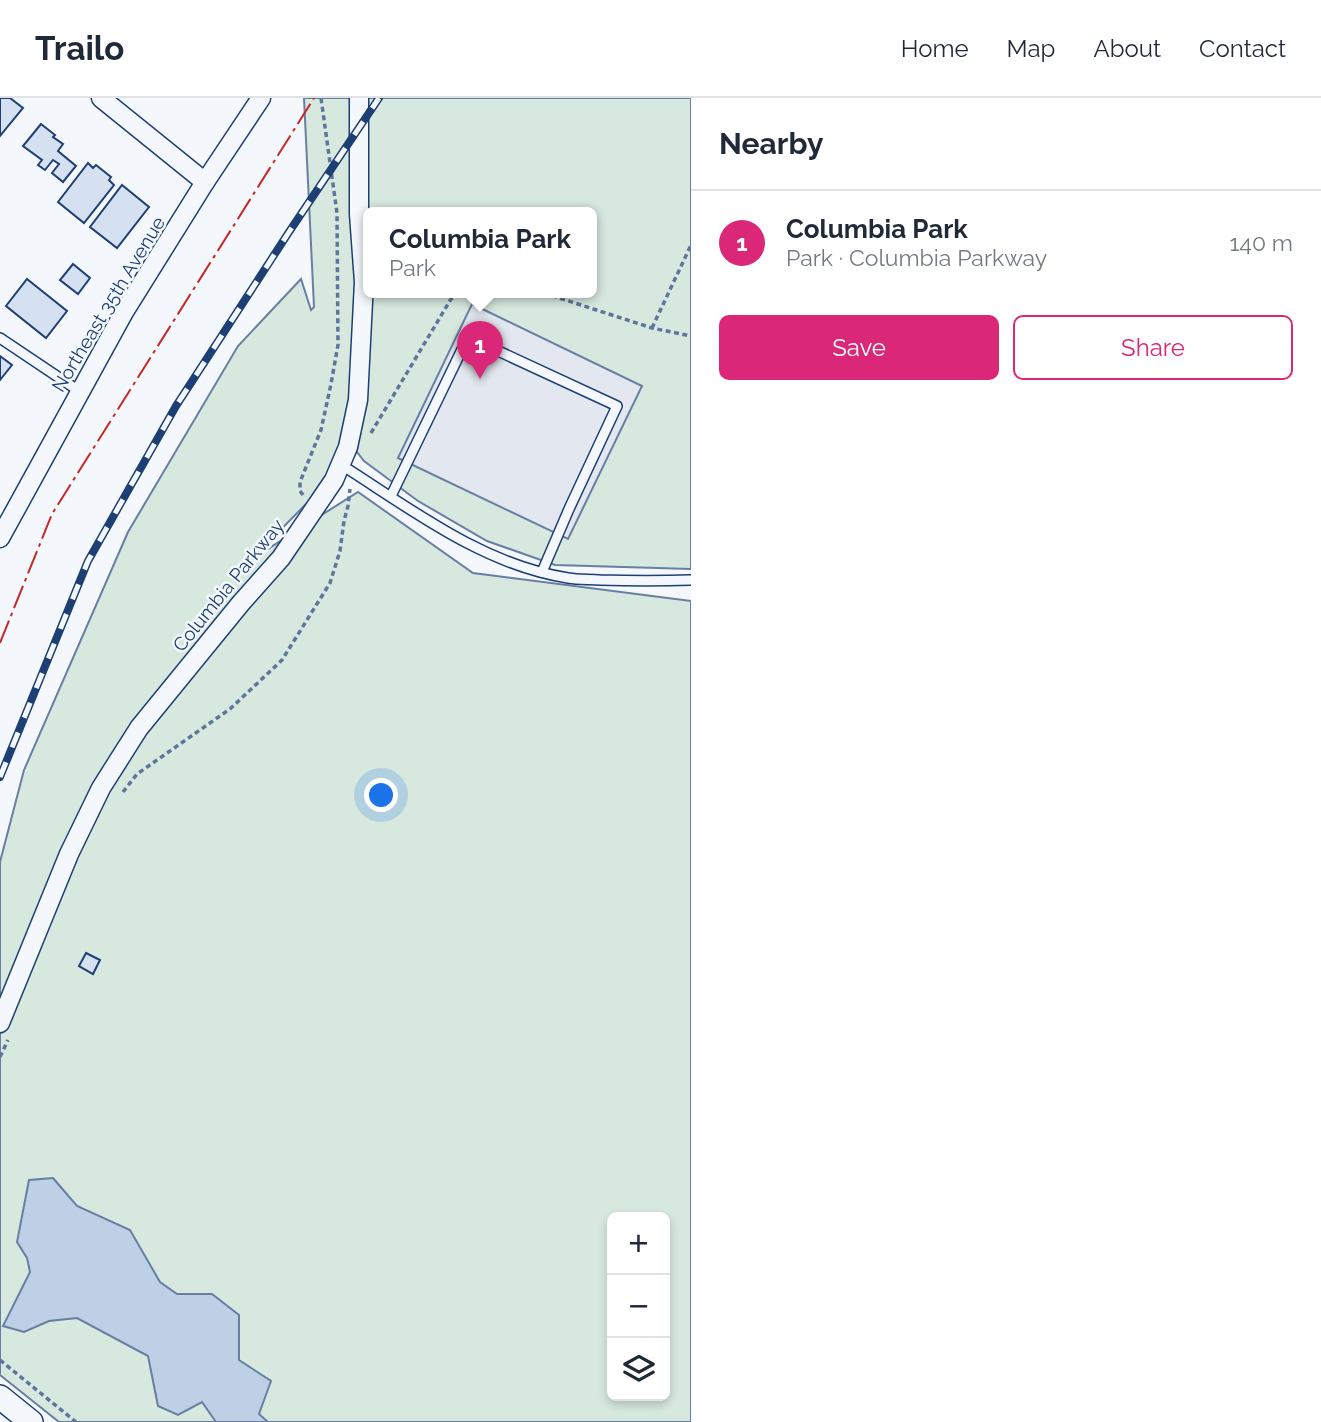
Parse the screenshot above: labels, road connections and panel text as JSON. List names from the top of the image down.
{
  "streets": {
    "street": ["Northeast 35th Avenue", "Columbia Parkway"]
  },
  "page": {
    "header": "Trailo",
    "nav": [
      "Home",
      "Map",
      "About",
      "Contact"
    ],
    "heading": "Nearby",
    "list": [
      {
        "mark": "1",
        "name": "Columbia Park",
        "note": "Park · Columbia Parkway",
        "value": "140 m"
      }
    ],
    "popup": ["Columbia Park", "Park"],
    "buttons": ["Save", "Share"],
    "pins": "1",
    "map_buttons": ["+", "−"]
  }
}
